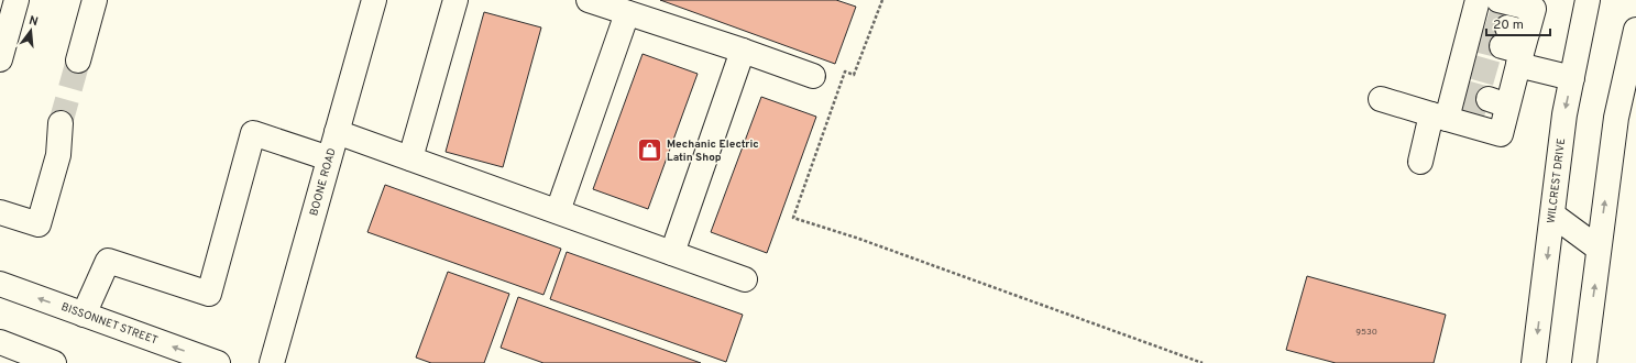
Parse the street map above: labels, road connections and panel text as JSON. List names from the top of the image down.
{
  "streets": {
    "main road": ["WILCREST DRIVE", "BOONE ROAD", "BISSONNET STREET"]
  },
  "one_way": ["BISSONNET STREET"],
  "places": {
    "shop": ["Mechanic Electric Latin Shop"]
  },
  "house_numbers": ["9530"],
  "scale_bar": "20 m",
  "north": "top"
}
